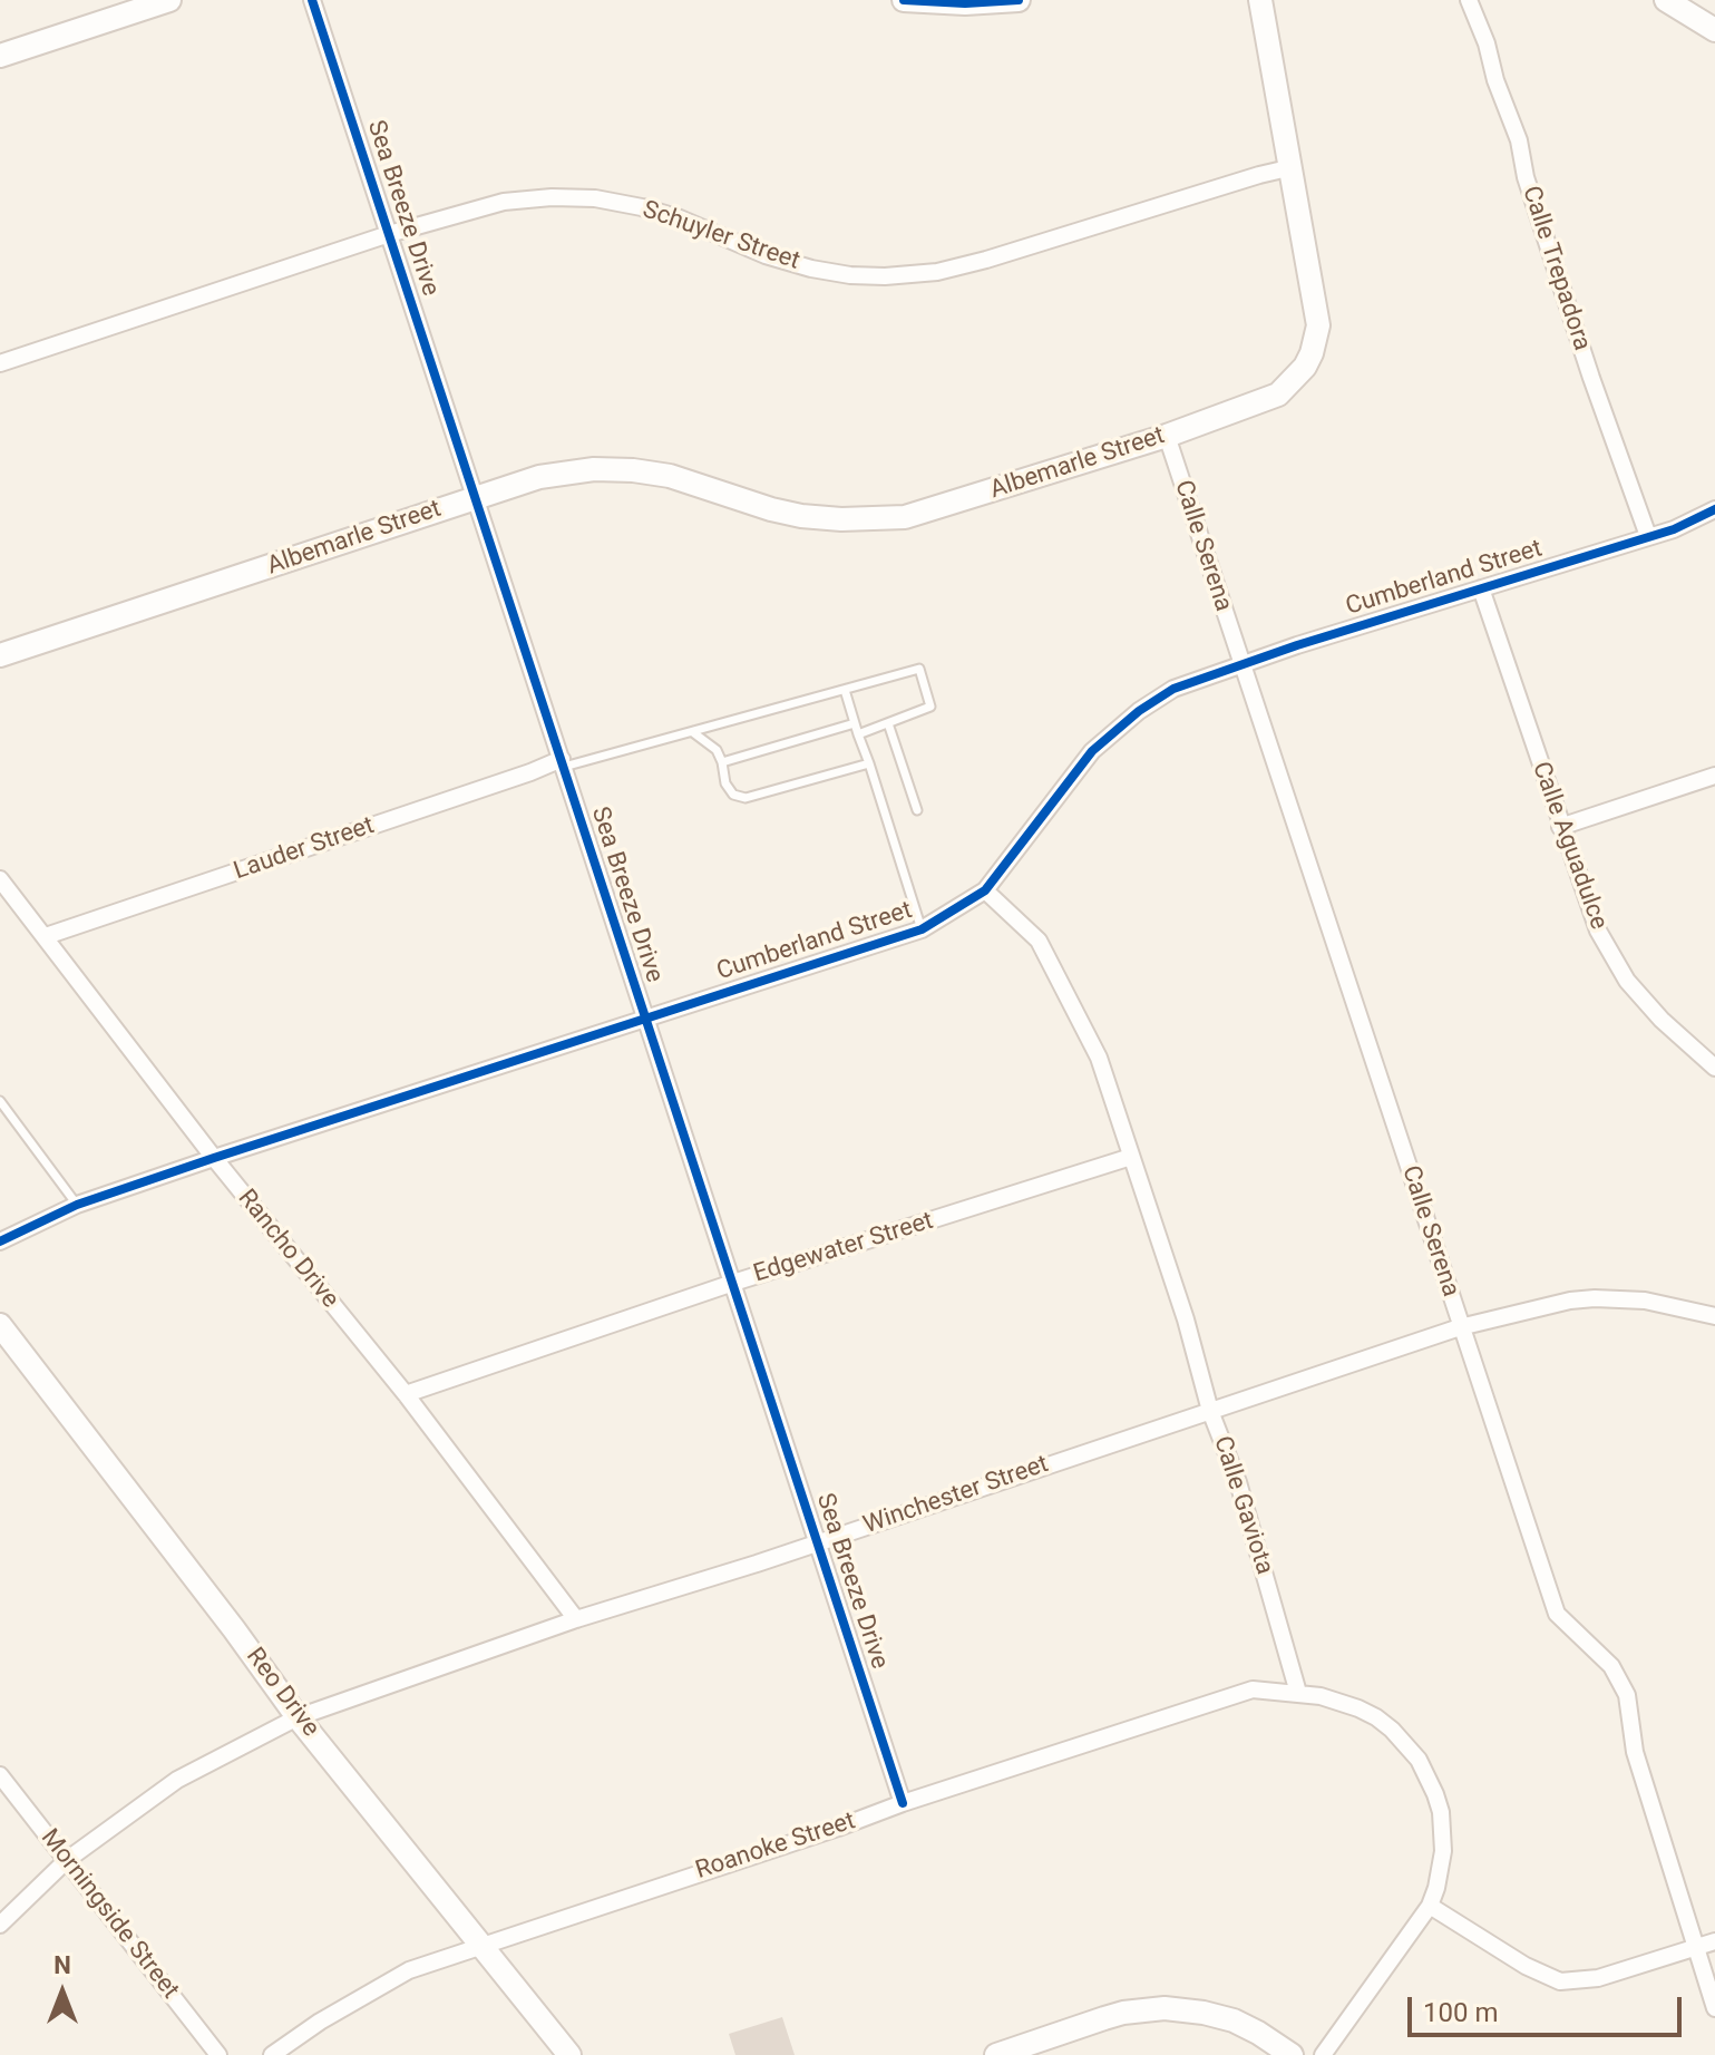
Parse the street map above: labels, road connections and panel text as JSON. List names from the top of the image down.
{
  "streets": {
    "street": [
      "Sea Breeze Drive",
      "Schuyler Street",
      "Calle Trepadora",
      "Albemarle Street",
      "Calle Serena",
      "Cumberland Street",
      "Calle Aguadulce",
      "Lauder Street",
      "Edgewater Street",
      "Rancho Drive",
      "Winchester Street",
      "Calle Gaviota",
      "Reo Drive",
      "Roanoke Street",
      "Morningside Street"
    ]
  },
  "crossings": [
    ["Sea Breeze Drive", "Schuyler Street"],
    ["Sea Breeze Drive", "Albemarle Street"],
    ["Sea Breeze Drive", "Cumberland Street"],
    ["Sea Breeze Drive", "Lauder Street"],
    ["Sea Breeze Drive", "Edgewater Street"],
    ["Sea Breeze Drive", "Winchester Street"],
    ["Sea Breeze Drive", "Roanoke Street"],
    ["Schuyler Street", "Albemarle Street"],
    ["Calle Trepadora", "Cumberland Street"],
    ["Albemarle Street", "Calle Serena"],
    ["Calle Serena", "Cumberland Street"],
    ["Calle Serena", "Winchester Street"],
    ["Cumberland Street", "Calle Aguadulce"],
    ["Cumberland Street", "Rancho Drive"],
    ["Cumberland Street", "Calle Gaviota"],
    ["Lauder Street", "Rancho Drive"],
    ["Edgewater Street", "Rancho Drive"],
    ["Edgewater Street", "Calle Gaviota"],
    ["Rancho Drive", "Winchester Street"],
    ["Winchester Street", "Calle Gaviota"],
    ["Winchester Street", "Reo Drive"],
    ["Winchester Street", "Morningside Street"],
    ["Calle Gaviota", "Roanoke Street"],
    ["Reo Drive", "Roanoke Street"]
  ],
  "scale_bar": "100 m",
  "north": "top"
}
